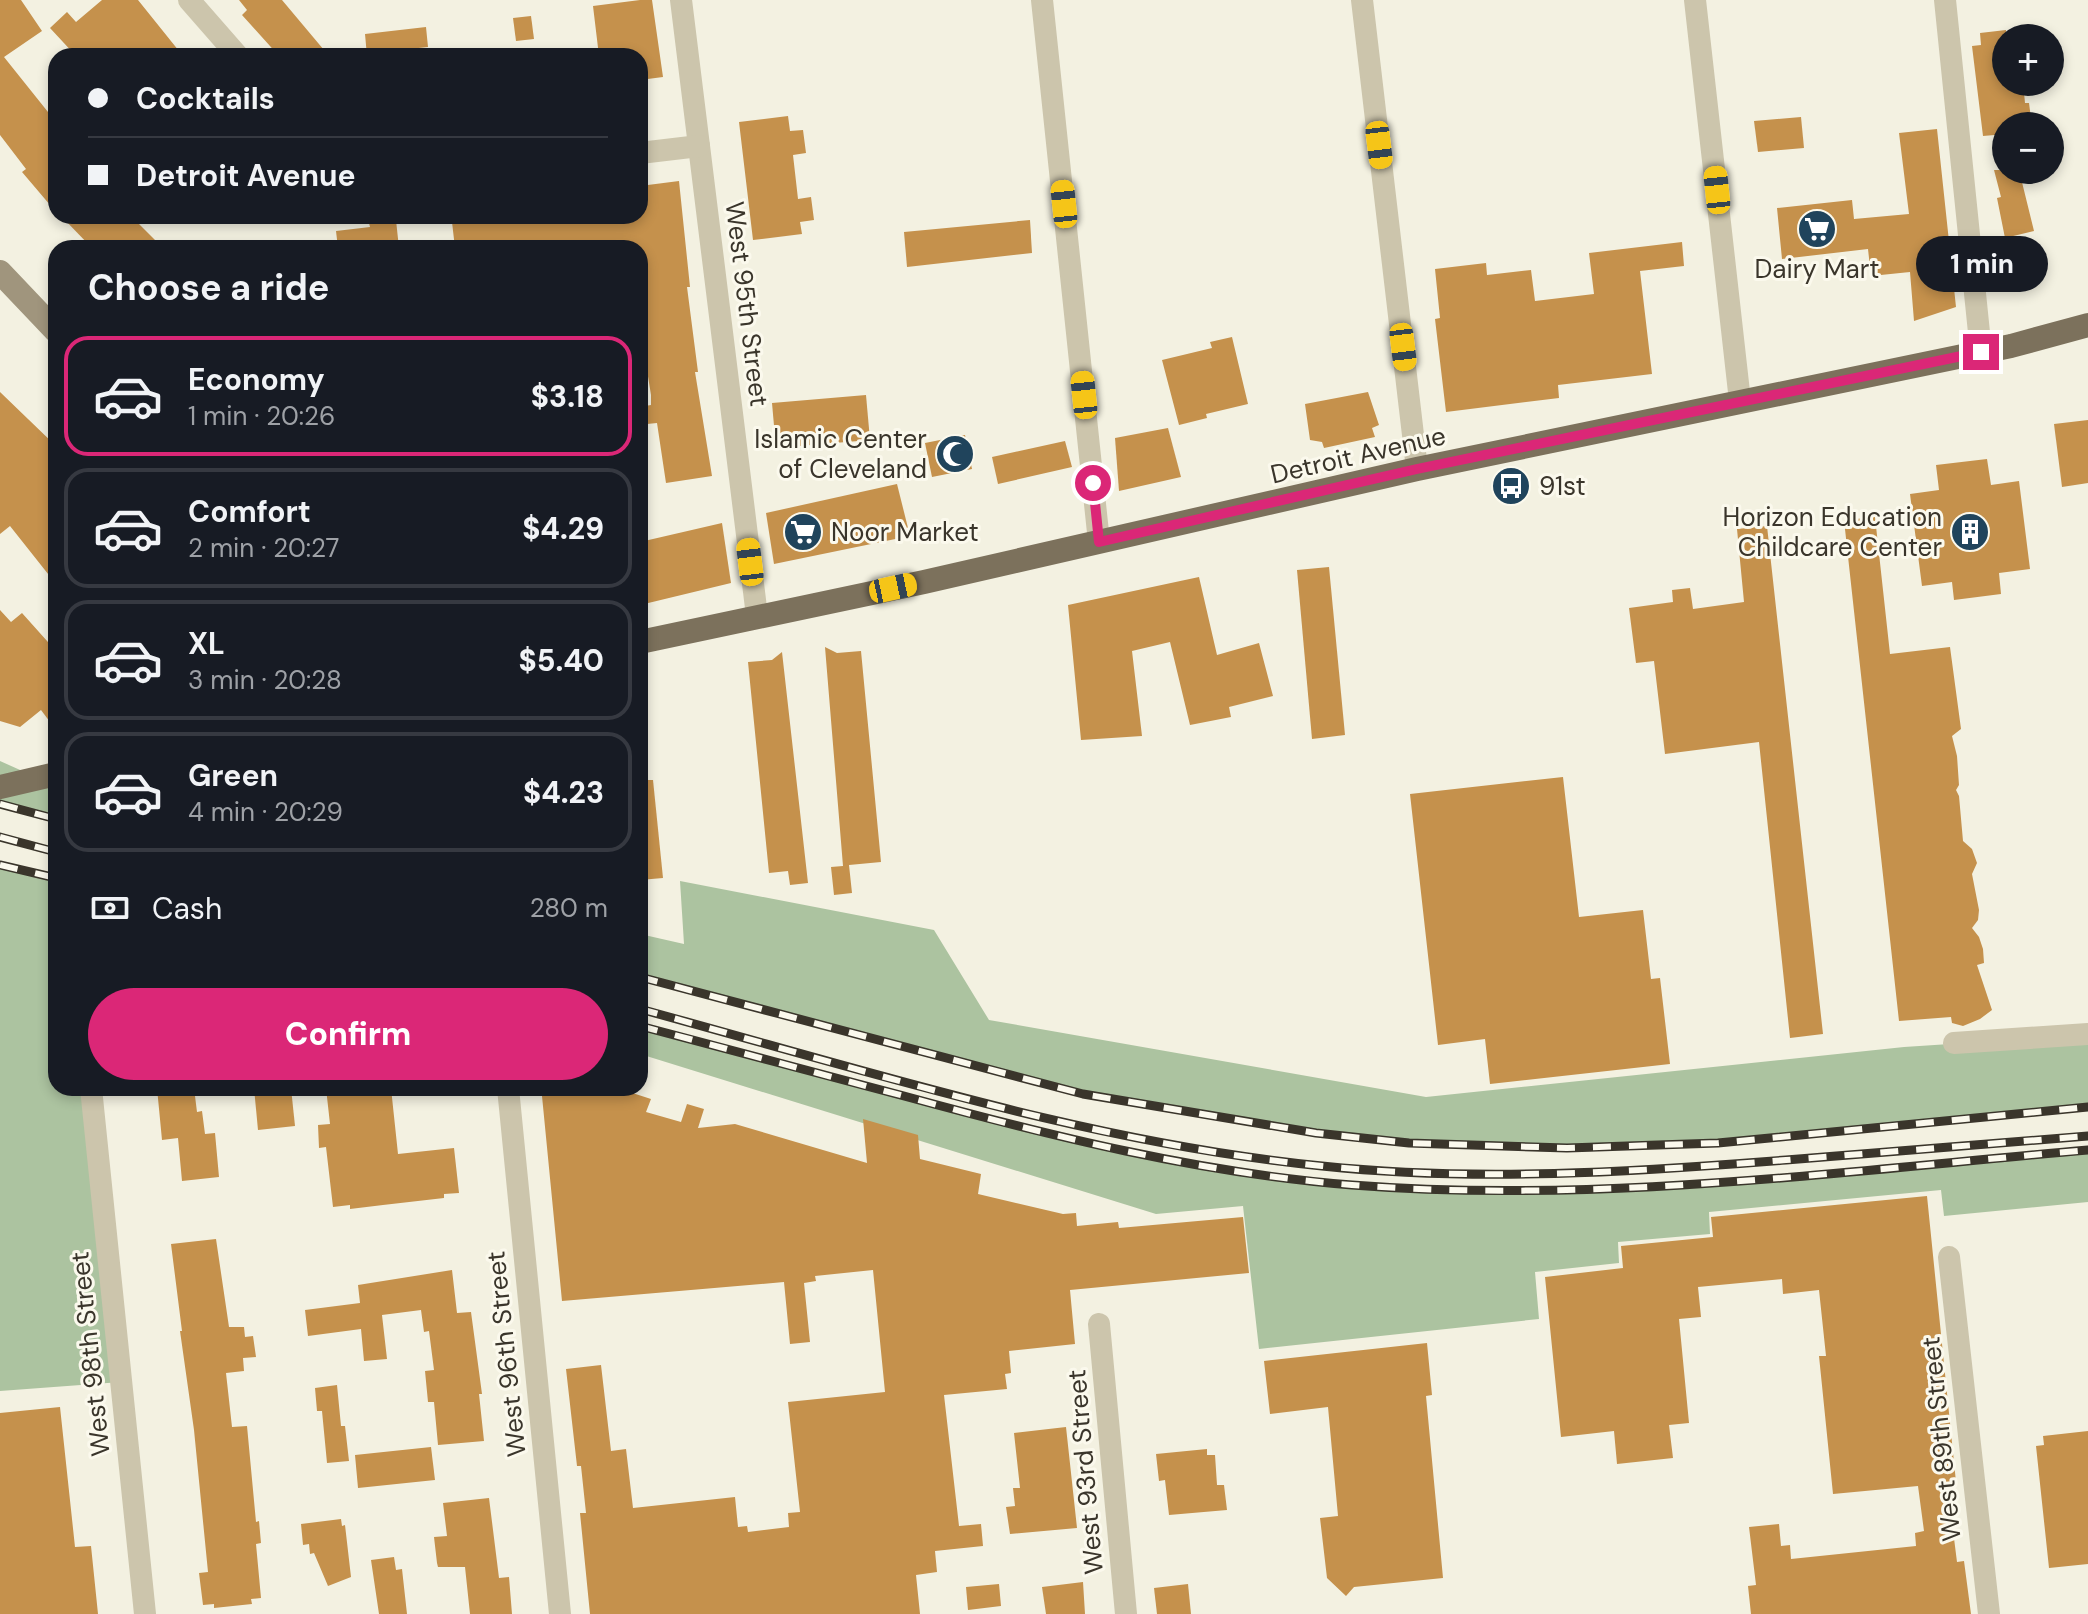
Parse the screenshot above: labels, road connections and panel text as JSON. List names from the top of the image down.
{
  "streets": {
    "main road": ["Detroit Avenue"],
    "street": [
      "West 95th Street",
      "West 98th Street",
      "West 96th Street",
      "West 89th Street",
      "West 93rd Street"
    ]
  },
  "crossings": [
    ["West 95th Street", "Detroit Avenue"]
  ],
  "places": {
    "supermarket": ["Dairy Mart", "Noor Market"],
    "mosque": ["Islamic Center of Cleveland"],
    "bus stop": ["91st"],
    "building": ["Horizon Education Childcare Center"]
  },
  "page": {
    "map_buttons": ["+", "−"],
    "banner": ["Cocktails", "Detroit Avenue"],
    "bubble": "1 min",
    "heading": "Choose a ride",
    "list": [
      {
        "name": "Economy",
        "note": "1 min · 20:26",
        "value": "$3.18"
      },
      {
        "name": "Comfort",
        "note": "2 min · 20:27",
        "value": "$4.29"
      },
      {
        "name": "XL",
        "note": "3 min · 20:28",
        "value": "$5.40"
      },
      {
        "name": "Green",
        "note": "4 min · 20:29",
        "value": "$4.23"
      }
    ],
    "pay": ["Cash", "280 m"],
    "buttons": "Confirm"
  }
}
